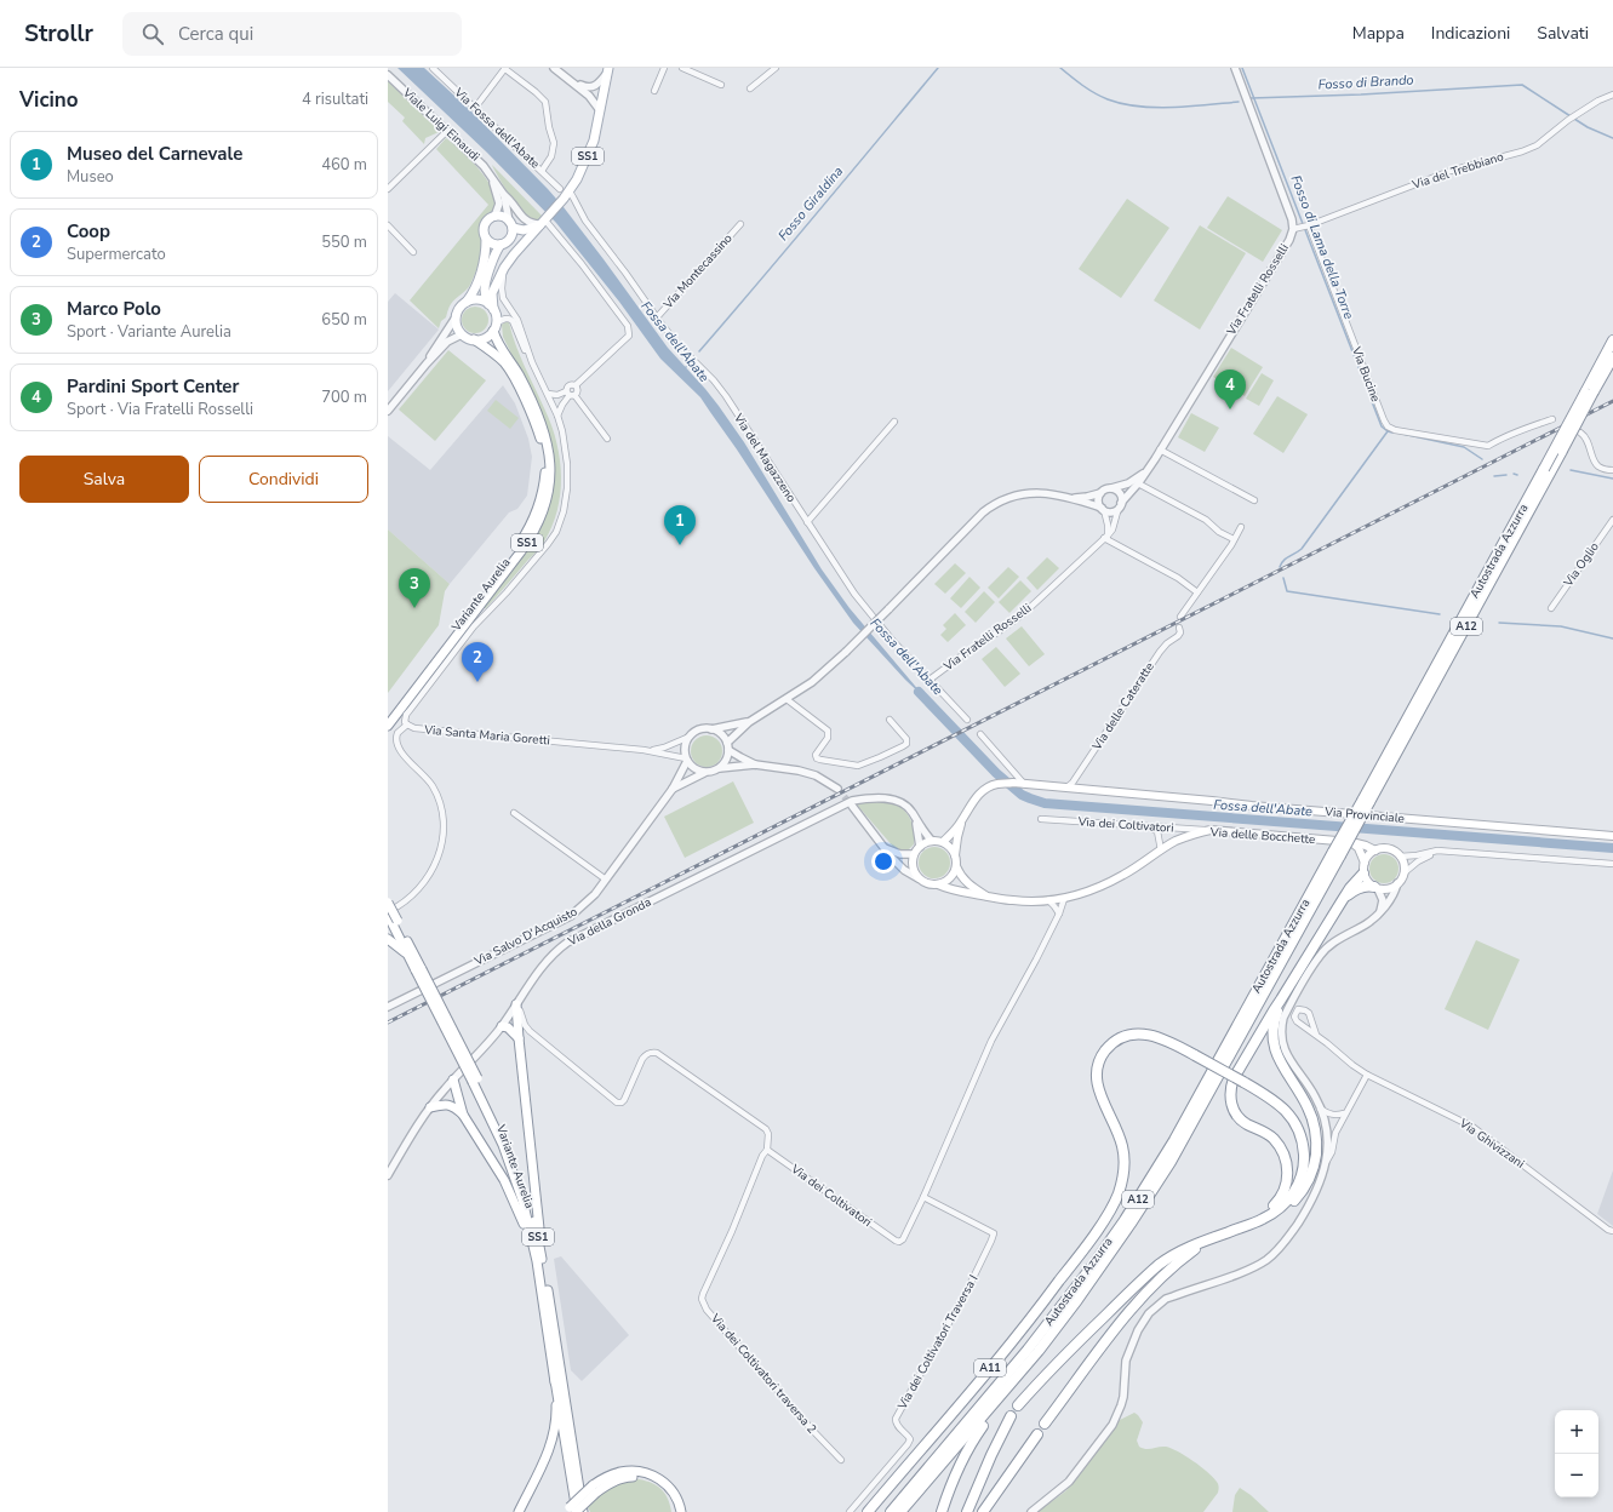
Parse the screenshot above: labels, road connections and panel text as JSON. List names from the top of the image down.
{
  "streets": {
    "highway": ["Autostrada Azzurra", "A12", "A11"],
    "main road": [
      "SS1",
      "Variante Aurelia",
      "Via Provinciale",
      "Via delle Bocchette"
    ],
    "street": [
      "Viale Luigi Einaudi",
      "Via Fossa dell'Abate",
      "Via del Trebbiano",
      "Via Montecassino",
      "Via Fratelli Rosselli",
      "Via Bucine",
      "Via del Magazzeno",
      "Via Oglio",
      "Via delle Cateratte",
      "Via Santa Maria Goretti",
      "Via dei Coltivatori",
      "Via della Gronda",
      "Via Salvo D'Acquisto",
      "Via Ghivizzani",
      "Via dei Coltivatori Traversa I",
      "Via dei Coltivatori traversa 2"
    ]
  },
  "crossings": [
    ["Viale Luigi Einaudi", "SS1"],
    ["SS1", "Via del Magazzeno"],
    ["SS1", "Variante Aurelia"],
    ["SS1", "Via Santa Maria Goretti"],
    ["Via del Trebbiano", "Via Fratelli Rosselli"],
    ["Via del Trebbiano", "Via Bucine"],
    ["Via Montecassino", "Via del Magazzeno"],
    ["Via Fratelli Rosselli", "Via del Magazzeno"],
    ["Variante Aurelia", "Via Santa Maria Goretti"],
    ["Via delle Cateratte", "Via Provinciale"],
    ["Via Santa Maria Goretti", "Via Salvo D'Acquisto"],
    ["Via Provinciale", "Via delle Bocchette"],
    ["Via Provinciale", "Via della Gronda"],
    ["Via dei Coltivatori", "Via delle Bocchette"],
    ["Via dei Coltivatori", "Via dei Coltivatori Traversa I"],
    ["Via dei Coltivatori", "Via dei Coltivatori traversa 2"],
    ["Via delle Bocchette", "Via della Gronda"]
  ],
  "water": [
    "Fosso di Brando",
    "Fosso Giraldina",
    "Fosso di Lama della Torre",
    "Fossa dell'Abate"
  ],
  "page": {
    "header": "Strollr",
    "search": "Cerca qui",
    "nav": ["Mappa", "Indicazioni", "Salvati"],
    "heading": ["Vicino", "4 risultati"],
    "list": [
      {
        "mark": "1",
        "name": "Museo del Carnevale",
        "note": "Museo",
        "value": "460 m"
      },
      {
        "mark": "2",
        "name": "Coop",
        "note": "Supermercato",
        "value": "550 m"
      },
      {
        "mark": "3",
        "name": "Marco Polo",
        "note": "Sport · Variante Aurelia",
        "value": "650 m"
      },
      {
        "mark": "4",
        "name": "Pardini Sport Center",
        "note": "Sport · Via Fratelli Rosselli",
        "value": "700 m"
      }
    ],
    "pins": [
      "4",
      "1",
      "3",
      "2"
    ],
    "buttons": ["Salva", "Condividi"],
    "map_buttons": ["+", "−"]
  }
}
